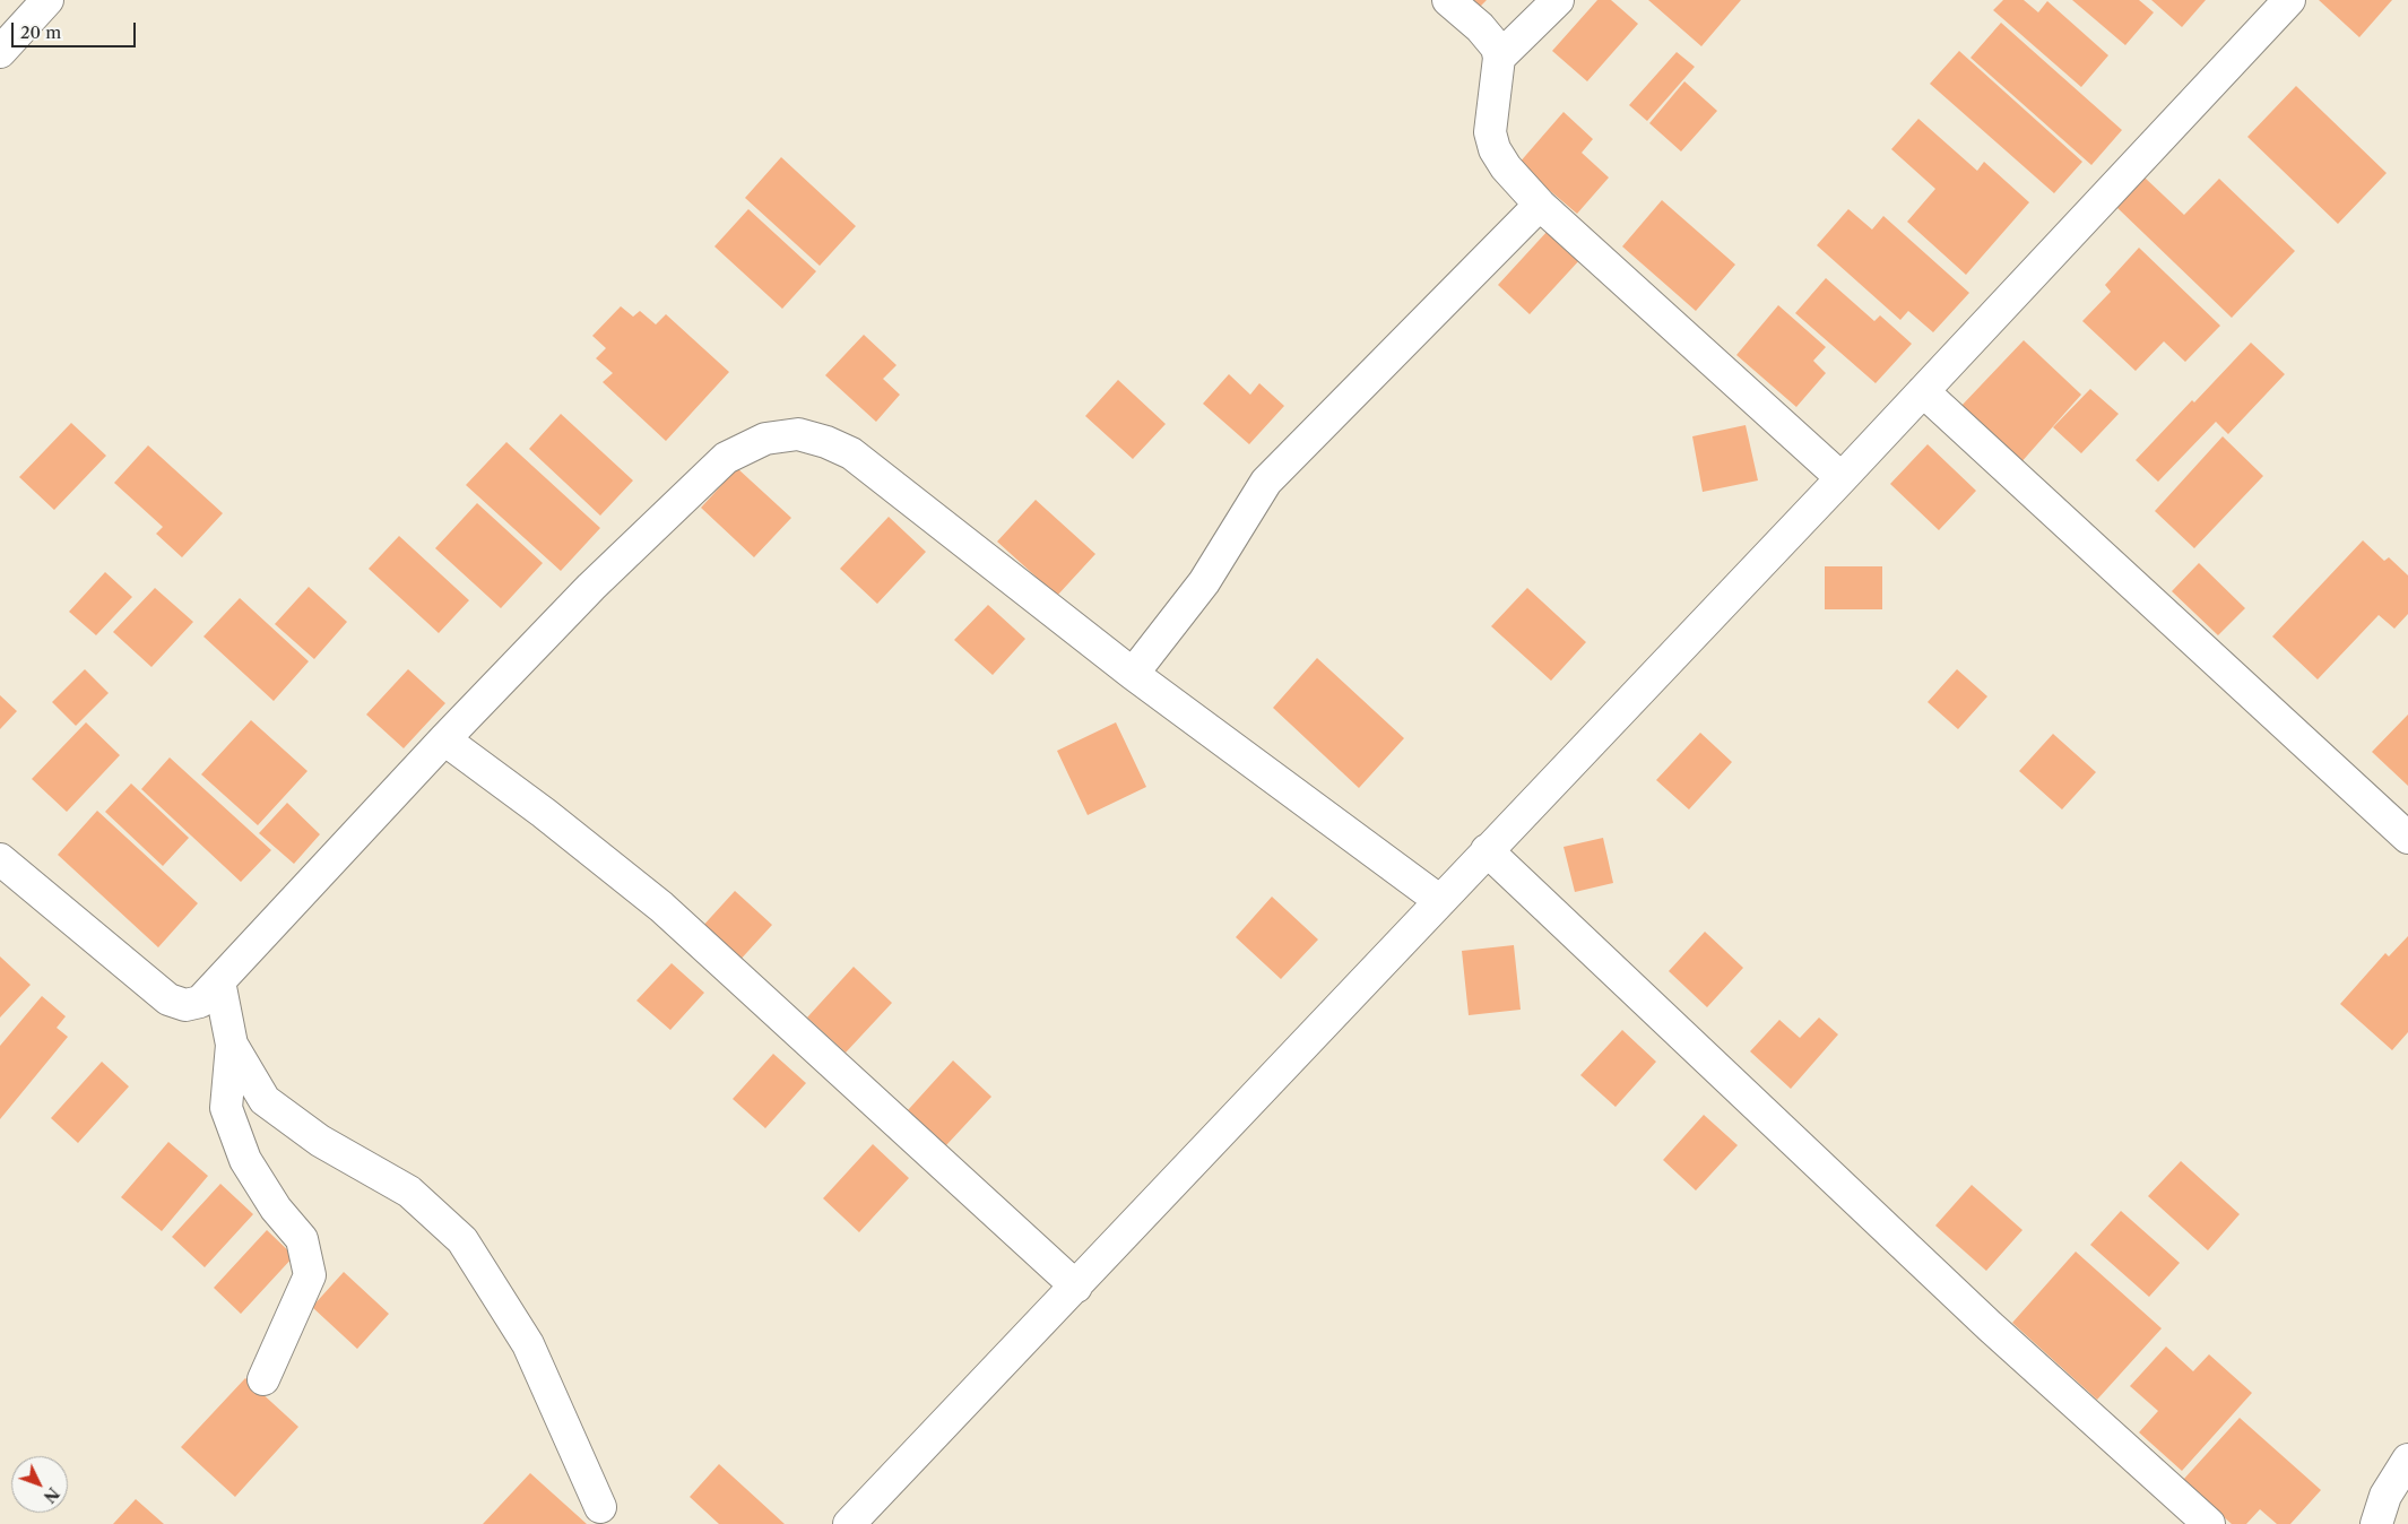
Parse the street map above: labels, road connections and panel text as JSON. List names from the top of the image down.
{
  "scale_bar": "20 m",
  "north": "bottom right"
}
